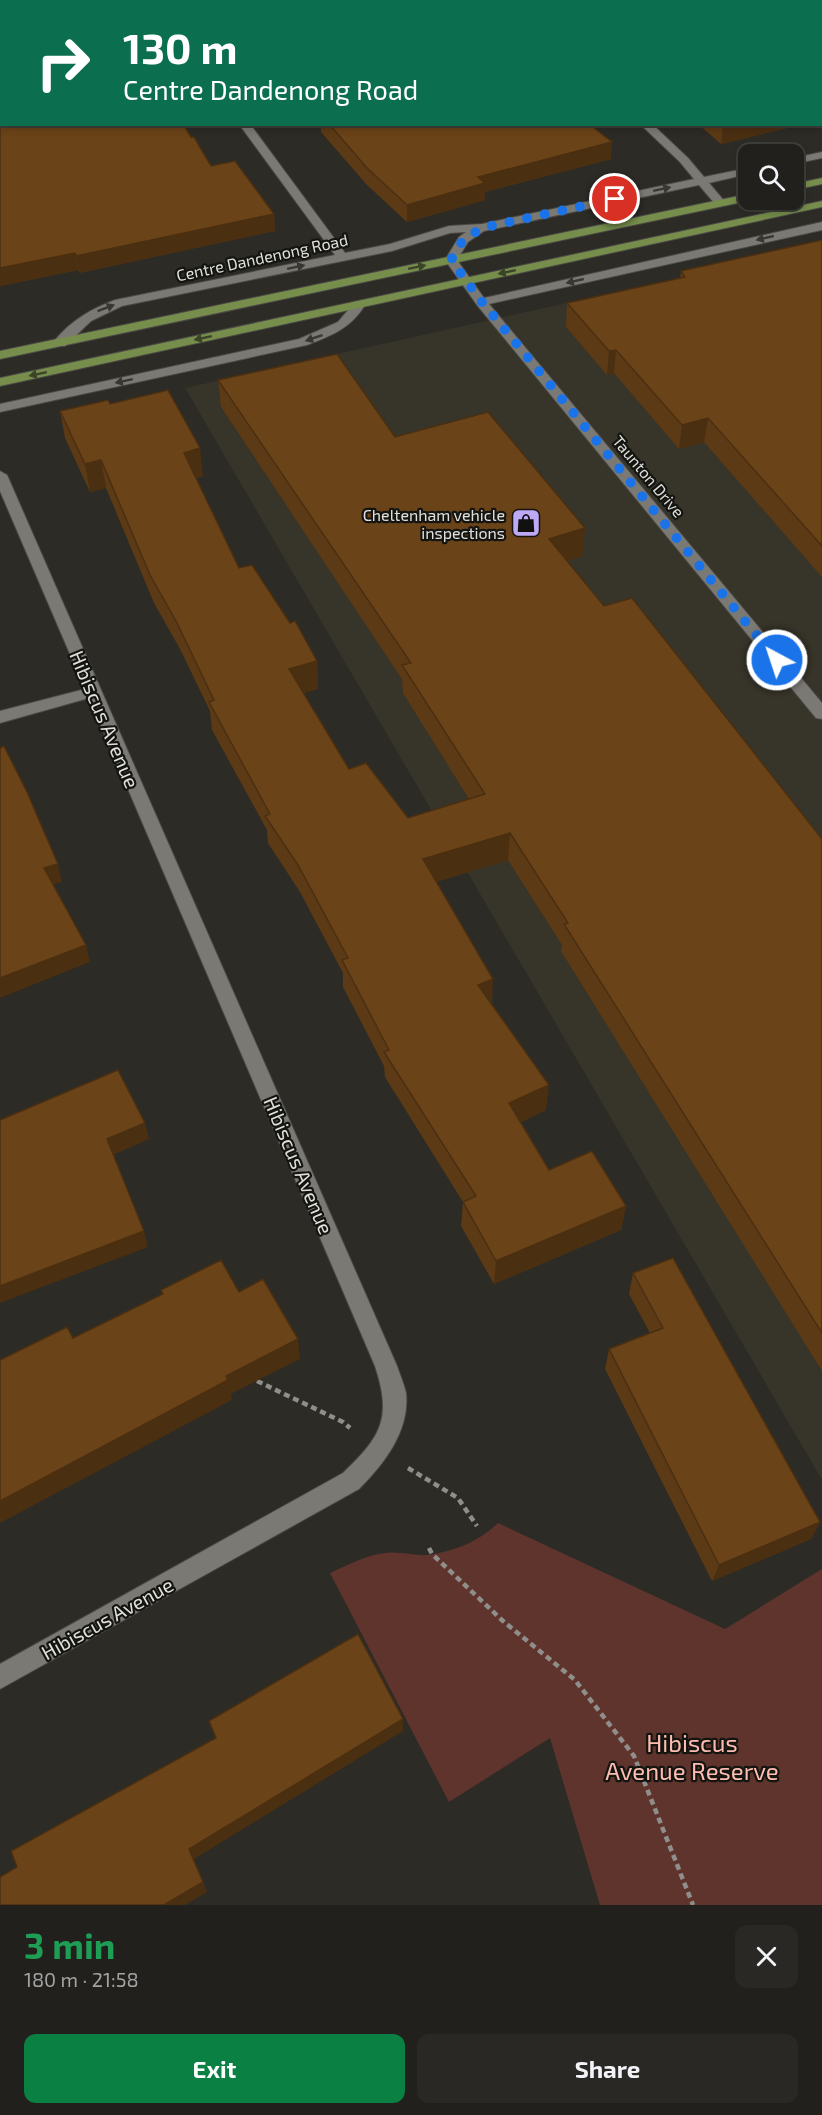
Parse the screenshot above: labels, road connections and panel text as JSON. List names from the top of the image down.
{
  "streets": {
    "street": ["Centre Dandenong Road", "Taunton Drive", "Hibiscus Avenue"]
  },
  "crossings": [
    ["Centre Dandenong Road", "Taunton Drive"]
  ],
  "parks": ["Hibiscus Avenue Reserve"],
  "places": {
    "shop": ["Cheltenham vehicle inspections"]
  },
  "page": {
    "turn": ["130 m", "Centre Dandenong Road"],
    "heading": ["3 min", "180 m · 21:58"],
    "buttons": ["Exit", "Share"]
  }
}
